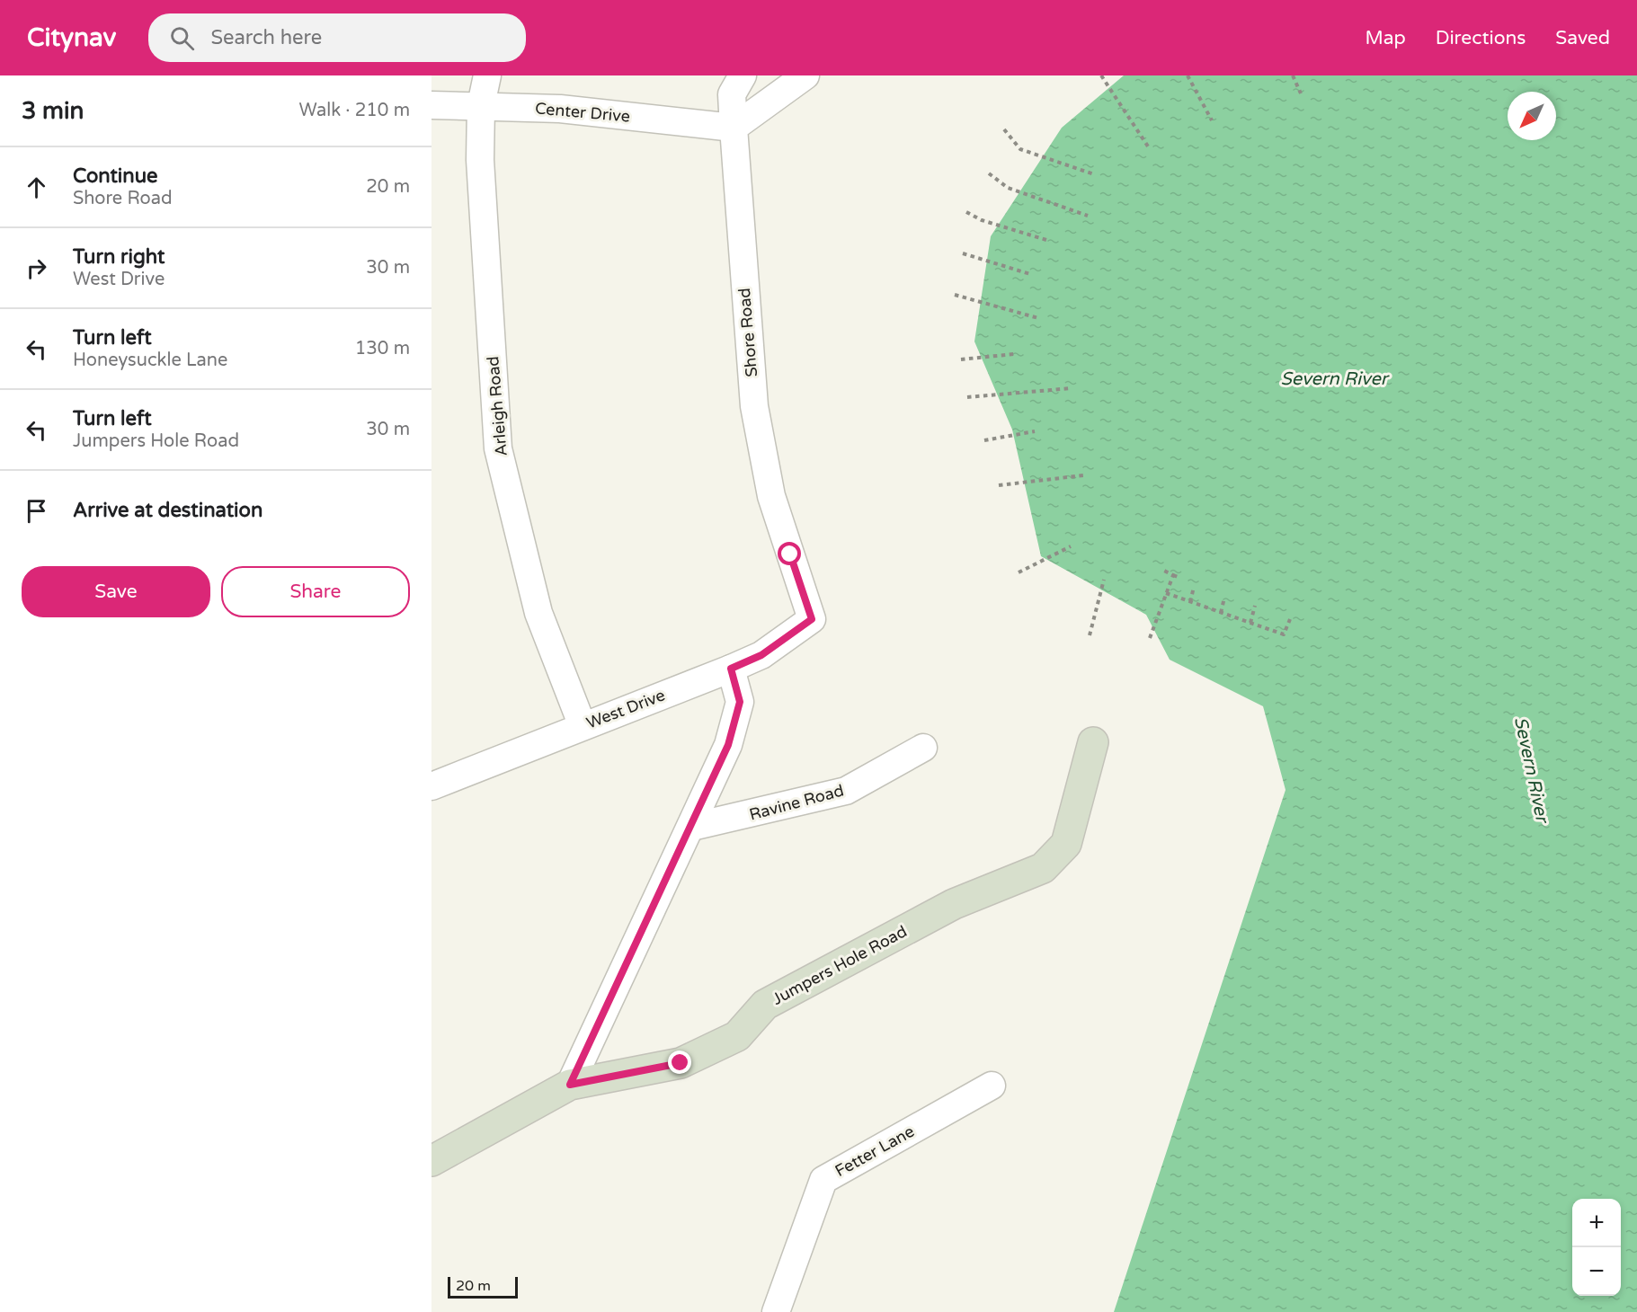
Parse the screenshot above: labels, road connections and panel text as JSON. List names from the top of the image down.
{
  "streets": {
    "street": [
      "Center Drive",
      "Shore Road",
      "Arleigh Road",
      "West Drive",
      "Ravine Road",
      "Jumpers Hole Road",
      "Fetter Lane"
    ]
  },
  "crossings": [
    ["Center Drive", "Shore Road"],
    ["Center Drive", "Arleigh Road"],
    ["Shore Road", "West Drive"],
    ["Arleigh Road", "West Drive"]
  ],
  "water": ["Severn River"],
  "scale_bar": "20 m",
  "north": "bottom left",
  "page": {
    "header": "Citynav",
    "search": "Search here",
    "nav": ["Map", "Directions", "Saved"],
    "heading": ["3 min", "Walk · 210 m"],
    "list": [
      ["Continue", "Shore Road", "20 m"],
      ["Turn right", "West Drive", "30 m"],
      ["Turn left", "Honeysuckle Lane", "130 m"],
      ["Turn left", "Jumpers Hole Road", "30 m"],
      "Arrive at destination"
    ],
    "buttons": ["Save", "Share"],
    "map_buttons": ["+", "−"],
    "scale": "20 m"
  }
}
